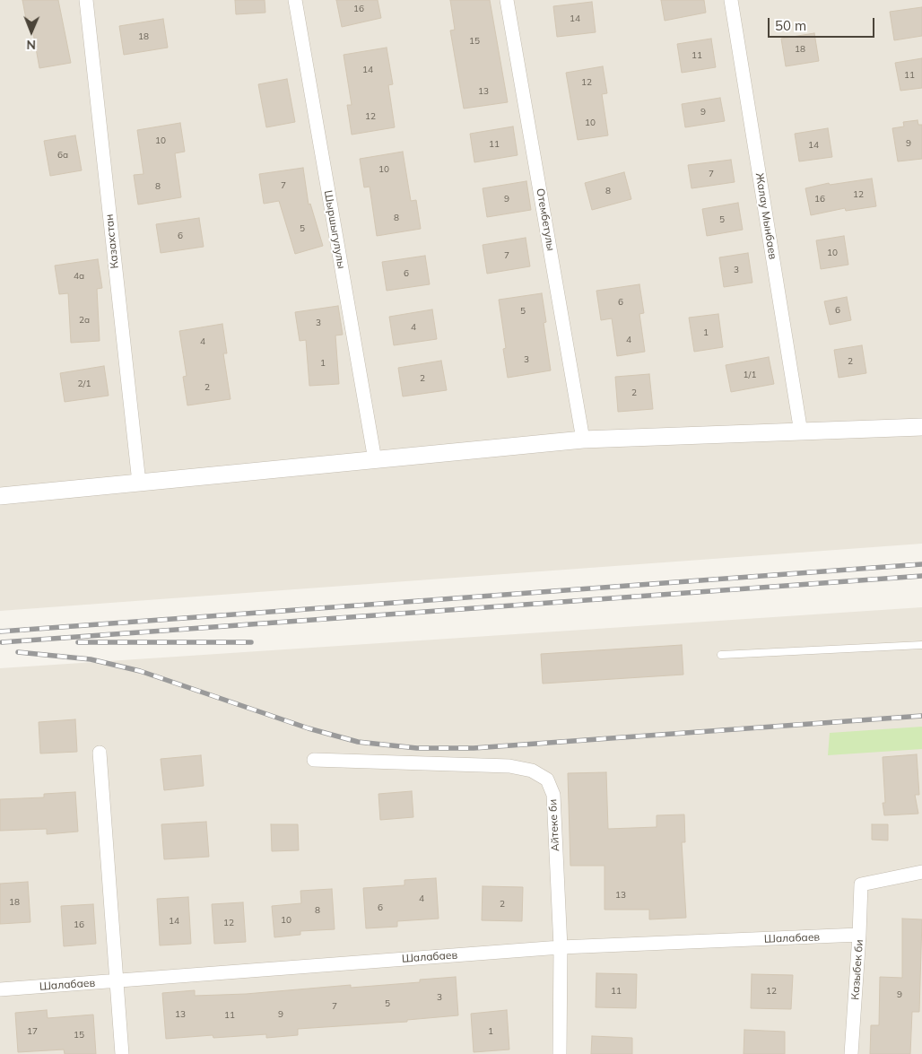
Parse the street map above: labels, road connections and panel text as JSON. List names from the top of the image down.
{
  "streets": {
    "street": [
      "Жалау Мынбаев",
      "Отембетулы",
      "Шыршыгулулы",
      "Казахстан",
      "Айтеке би",
      "Шалабаев",
      "Казыбек би"
    ]
  },
  "crossings": [
    ["Айтеке би", "Шалабаев"],
    ["Шалабаев", "Казыбек би"]
  ],
  "house_numbers": [
    "16",
    "14",
    "18",
    "15",
    "18",
    "11",
    "14",
    "11",
    "12",
    "13",
    "9",
    "12",
    "10",
    "10",
    "9",
    "11",
    "14",
    "6а",
    "10",
    "7",
    "7",
    "8",
    "8",
    "12",
    "9",
    "16",
    "8",
    "5",
    "5",
    "6",
    "10",
    "7",
    "3",
    "6",
    "4а",
    "6",
    "6",
    "5",
    "2а",
    "3",
    "4",
    "1",
    "4",
    "4",
    "3",
    "2",
    "1",
    "1/1",
    "2",
    "2/1",
    "2",
    "2",
    "13",
    "4",
    "18",
    "2",
    "6",
    "8",
    "10",
    "14",
    "12",
    "16",
    "11",
    "12",
    "9",
    "3",
    "5",
    "7",
    "13",
    "9",
    "11",
    "17",
    "1",
    "15"
  ],
  "scale_bar": "50 m",
  "north": "bottom"
}
